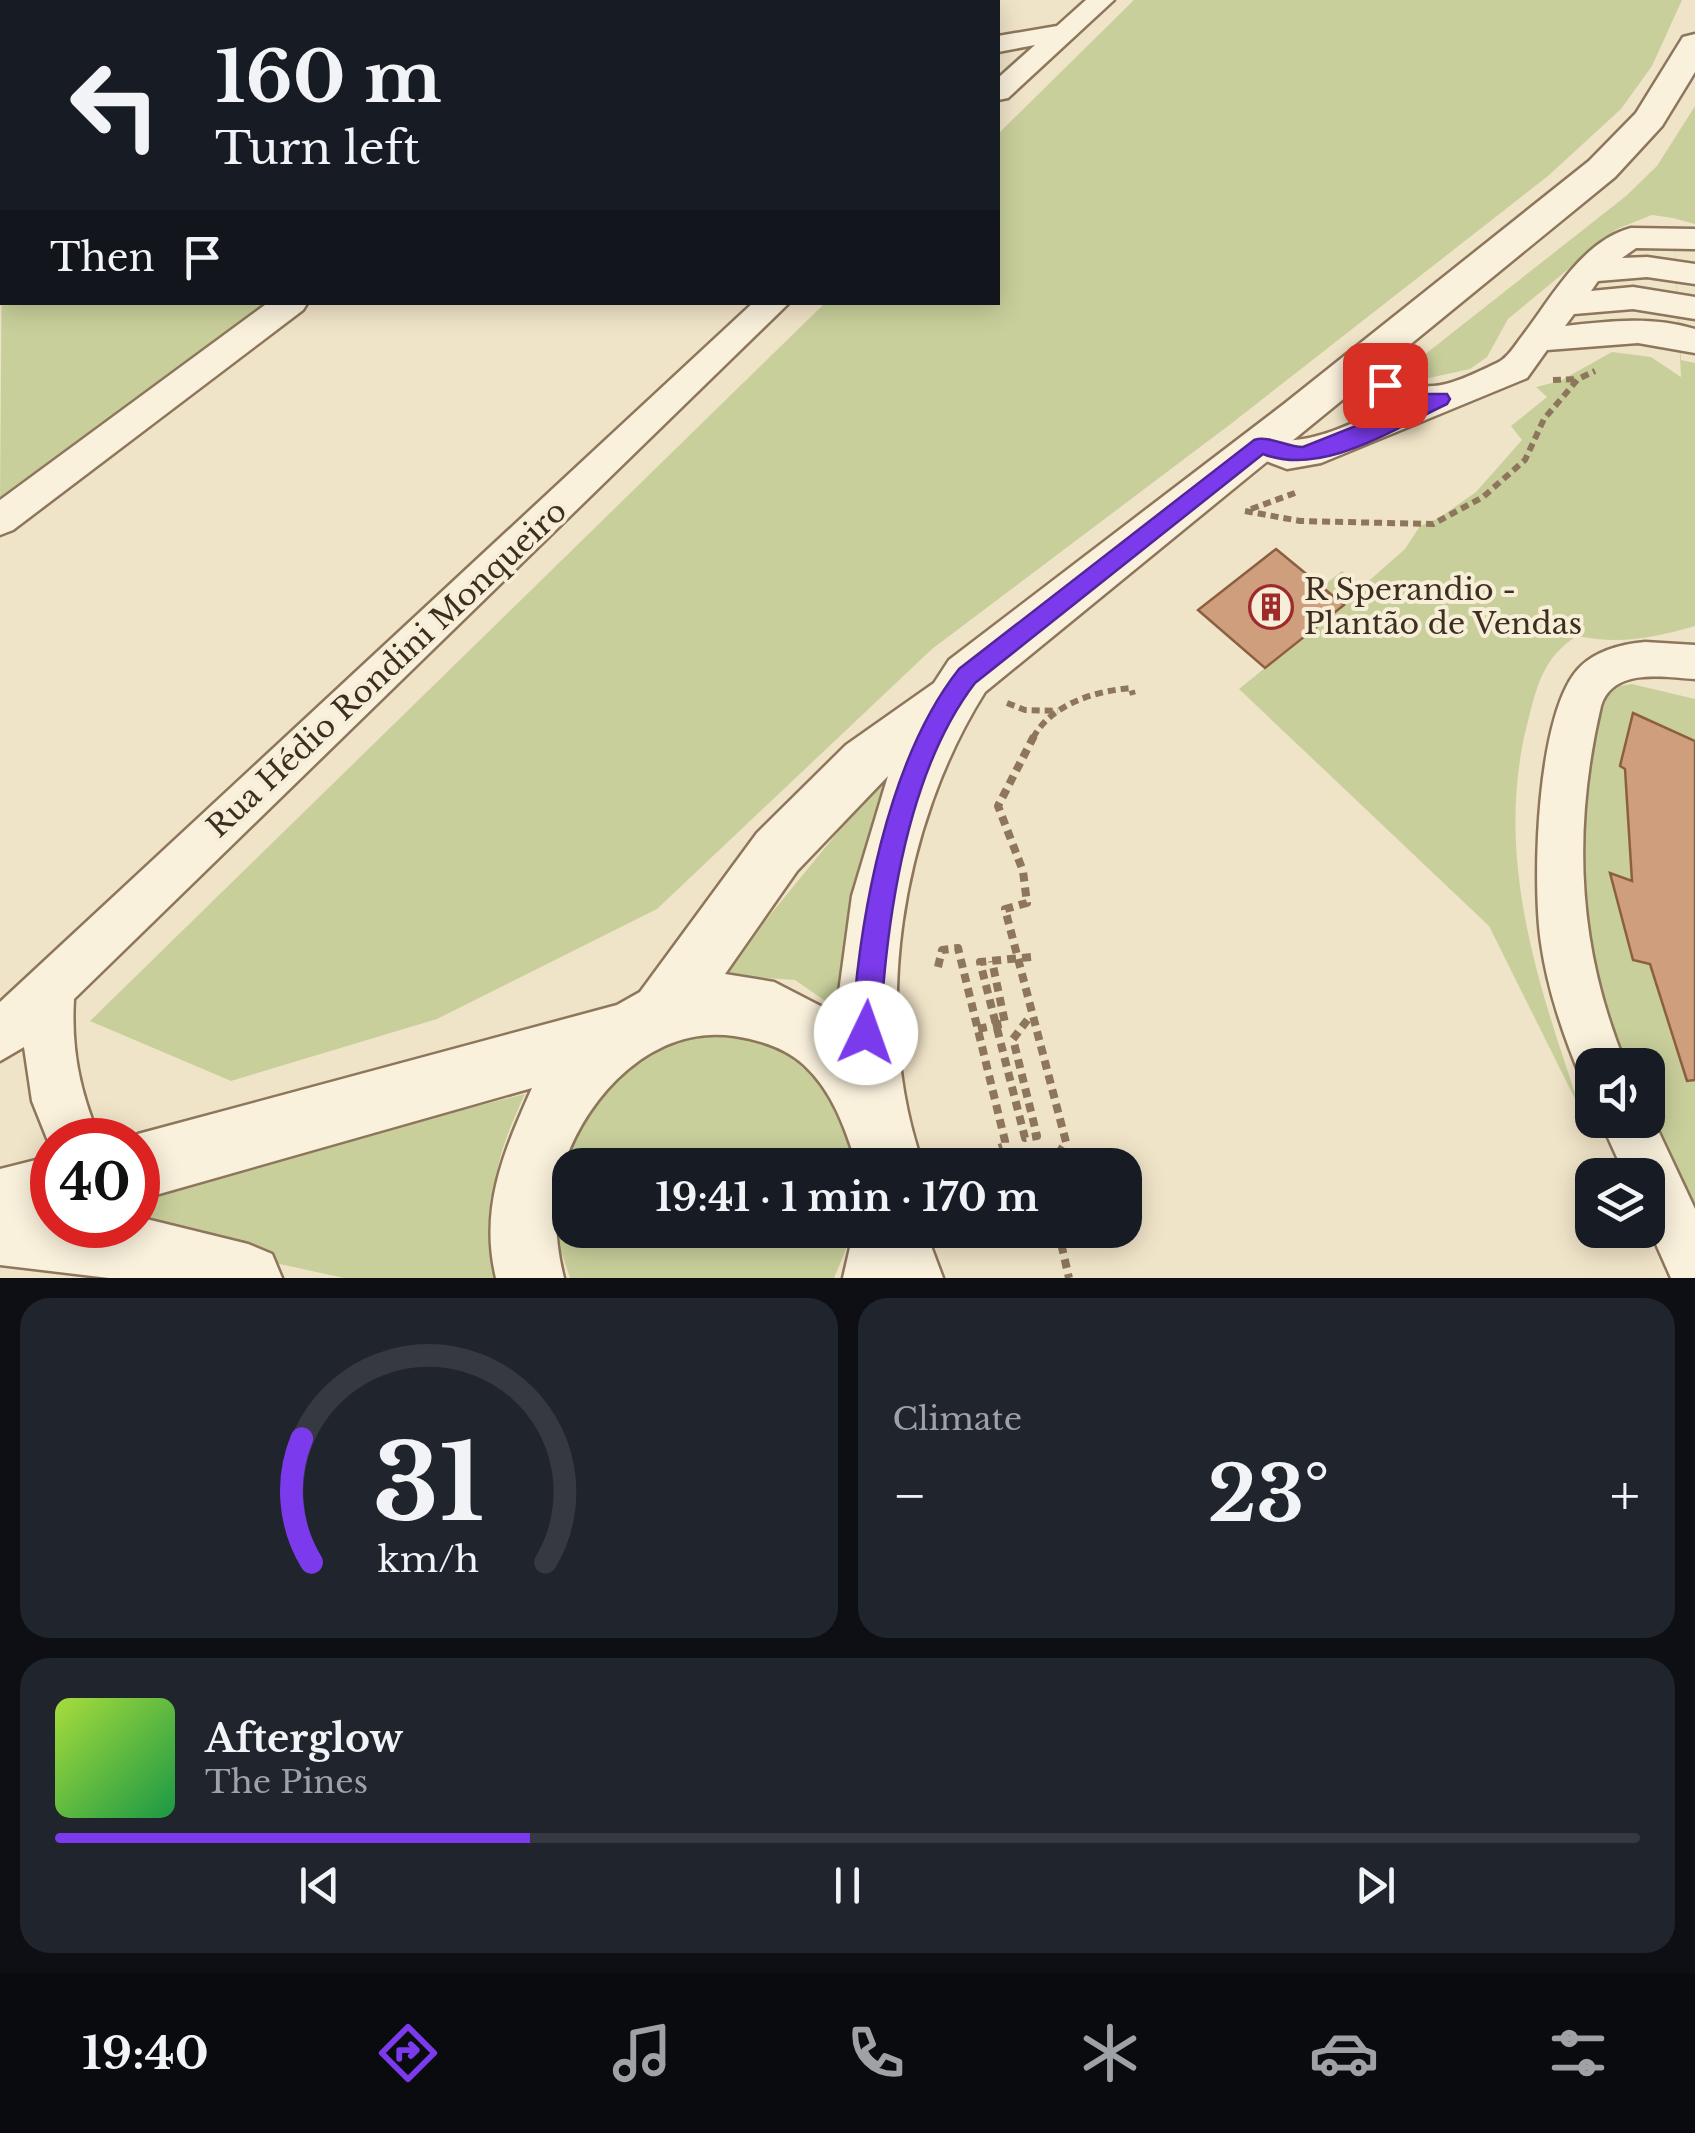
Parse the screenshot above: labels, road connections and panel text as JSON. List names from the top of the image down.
{
  "streets": {
    "street": ["Rua Hédio Rondini Monqueiro"]
  },
  "places": {
    "building": ["R Sperandio - Plantão de Vendas"]
  },
  "page": {
    "turn": ["160 m", "Turn left"],
    "then": "Then",
    "limit": "40",
    "trip": "19:41 · 1 min · 170 m",
    "tile": "Climate",
    "heat": ["−", "23°", "+"],
    "song": ["Afterglow", "The Pines"],
    "tabs": "19:40",
    "gauge": ["31", "km/h"]
  }
}
